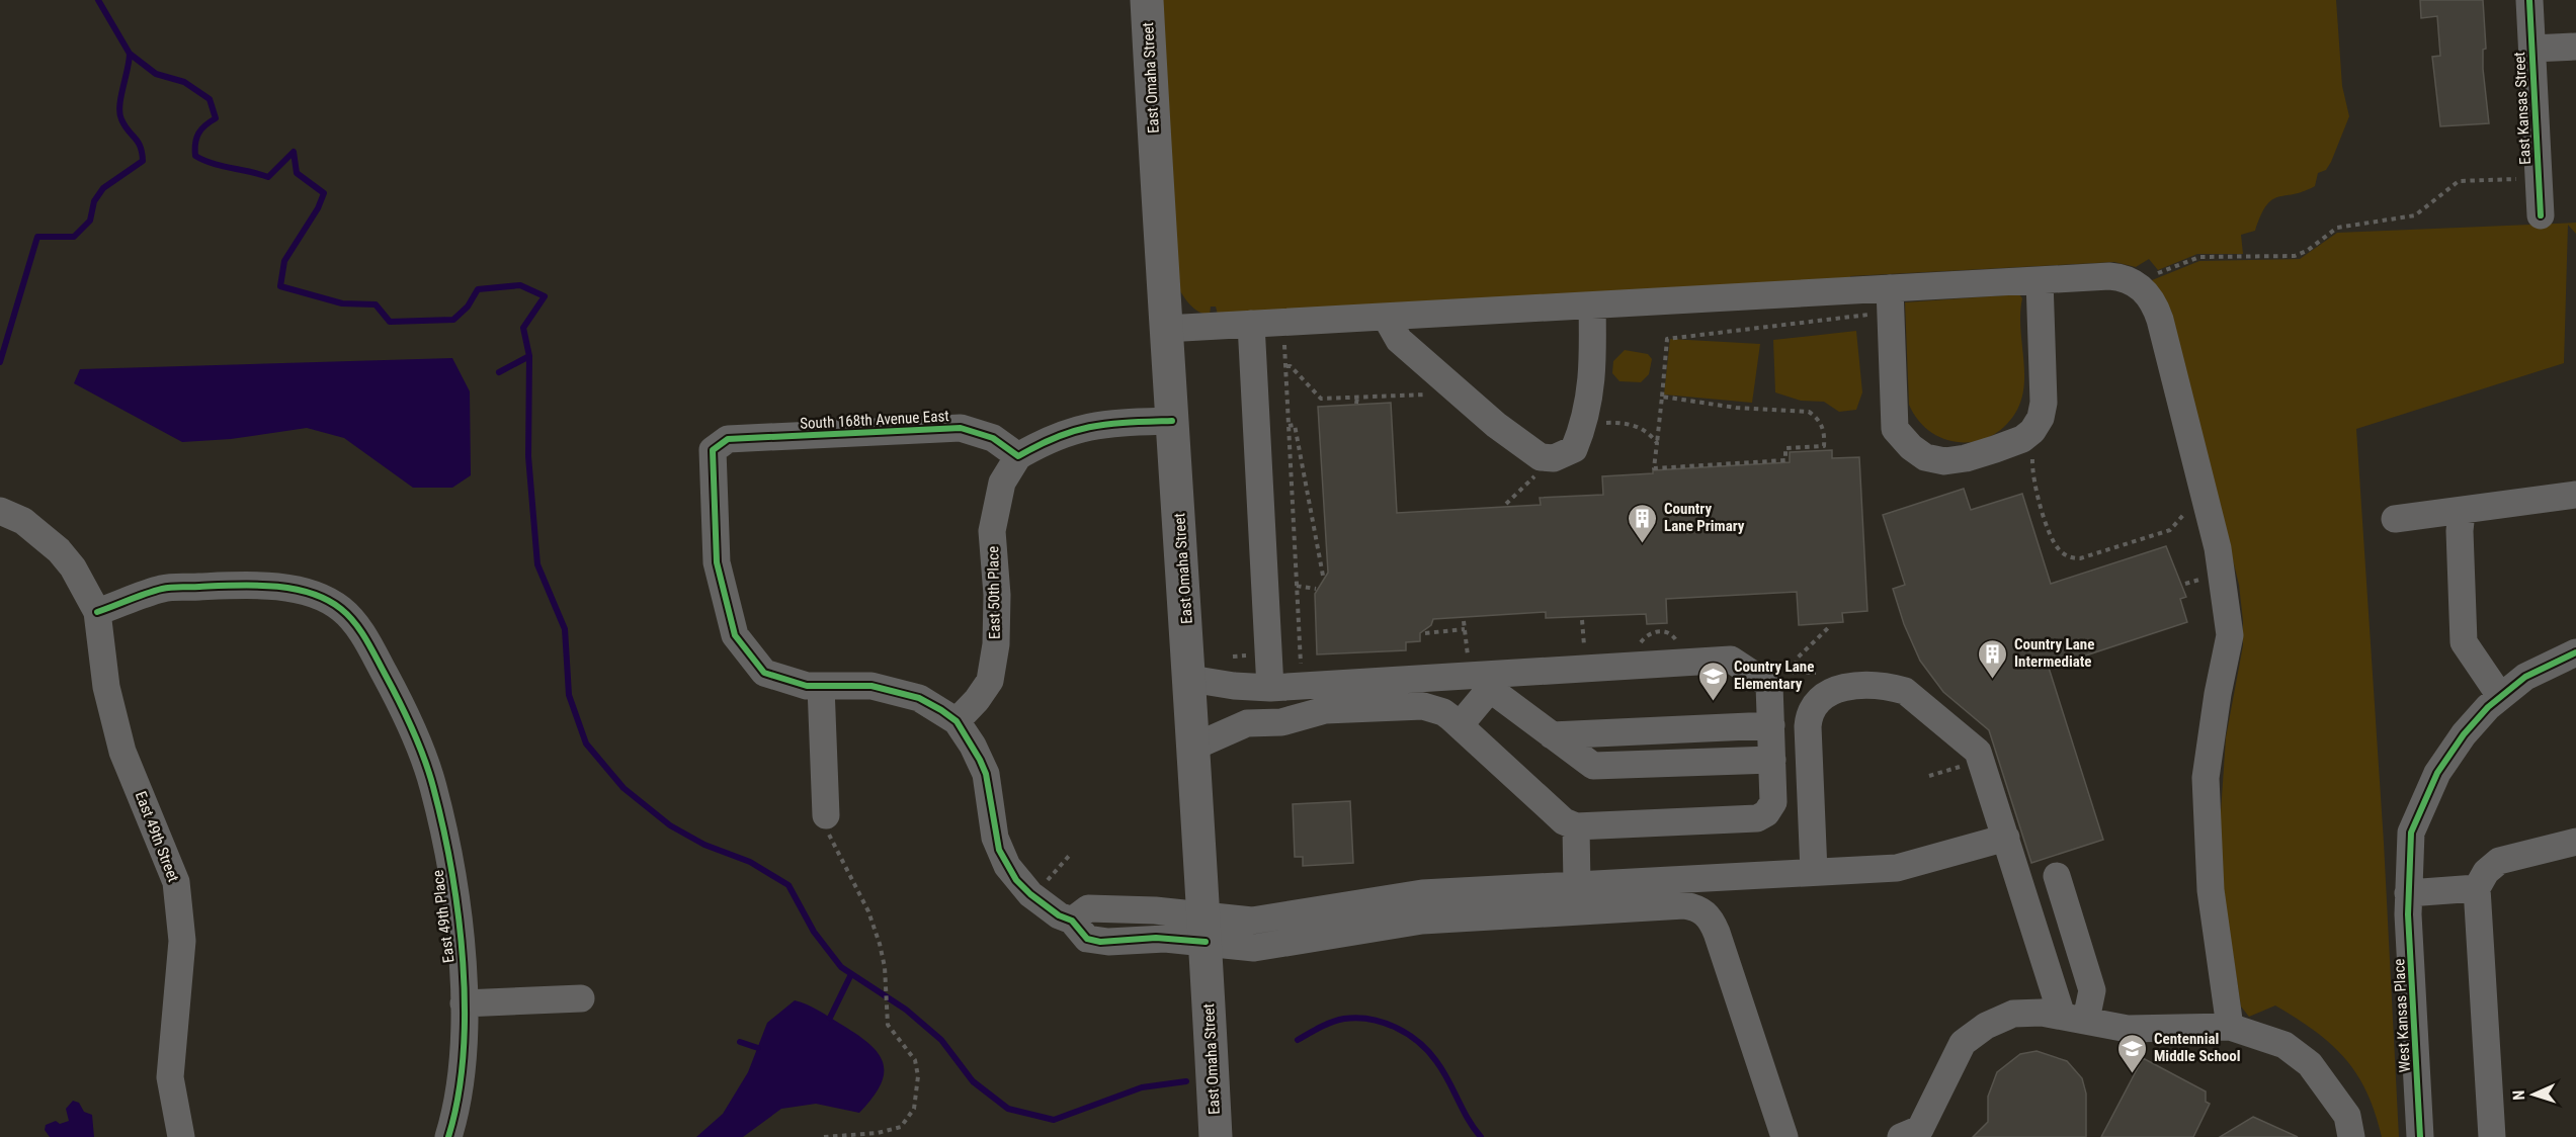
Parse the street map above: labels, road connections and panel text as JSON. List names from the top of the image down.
{
  "streets": {
    "main road": ["East Omaha Street"],
    "street": [
      "East Kansas Street",
      "South 168th Avenue East",
      "East 50th Place",
      "East 49th Street",
      "East 49th Place",
      "West Kansas Place"
    ]
  },
  "crossings": [
    ["South 168th Avenue East", "East 50th Place"],
    ["East 49th Street", "East 49th Place"]
  ],
  "places": {
    "building": ["Country Lane Primary", "Country Lane Intermediate"],
    "school or university": ["Country Lane Elementary", "Centennial Middle School"]
  },
  "north": "left"
}
